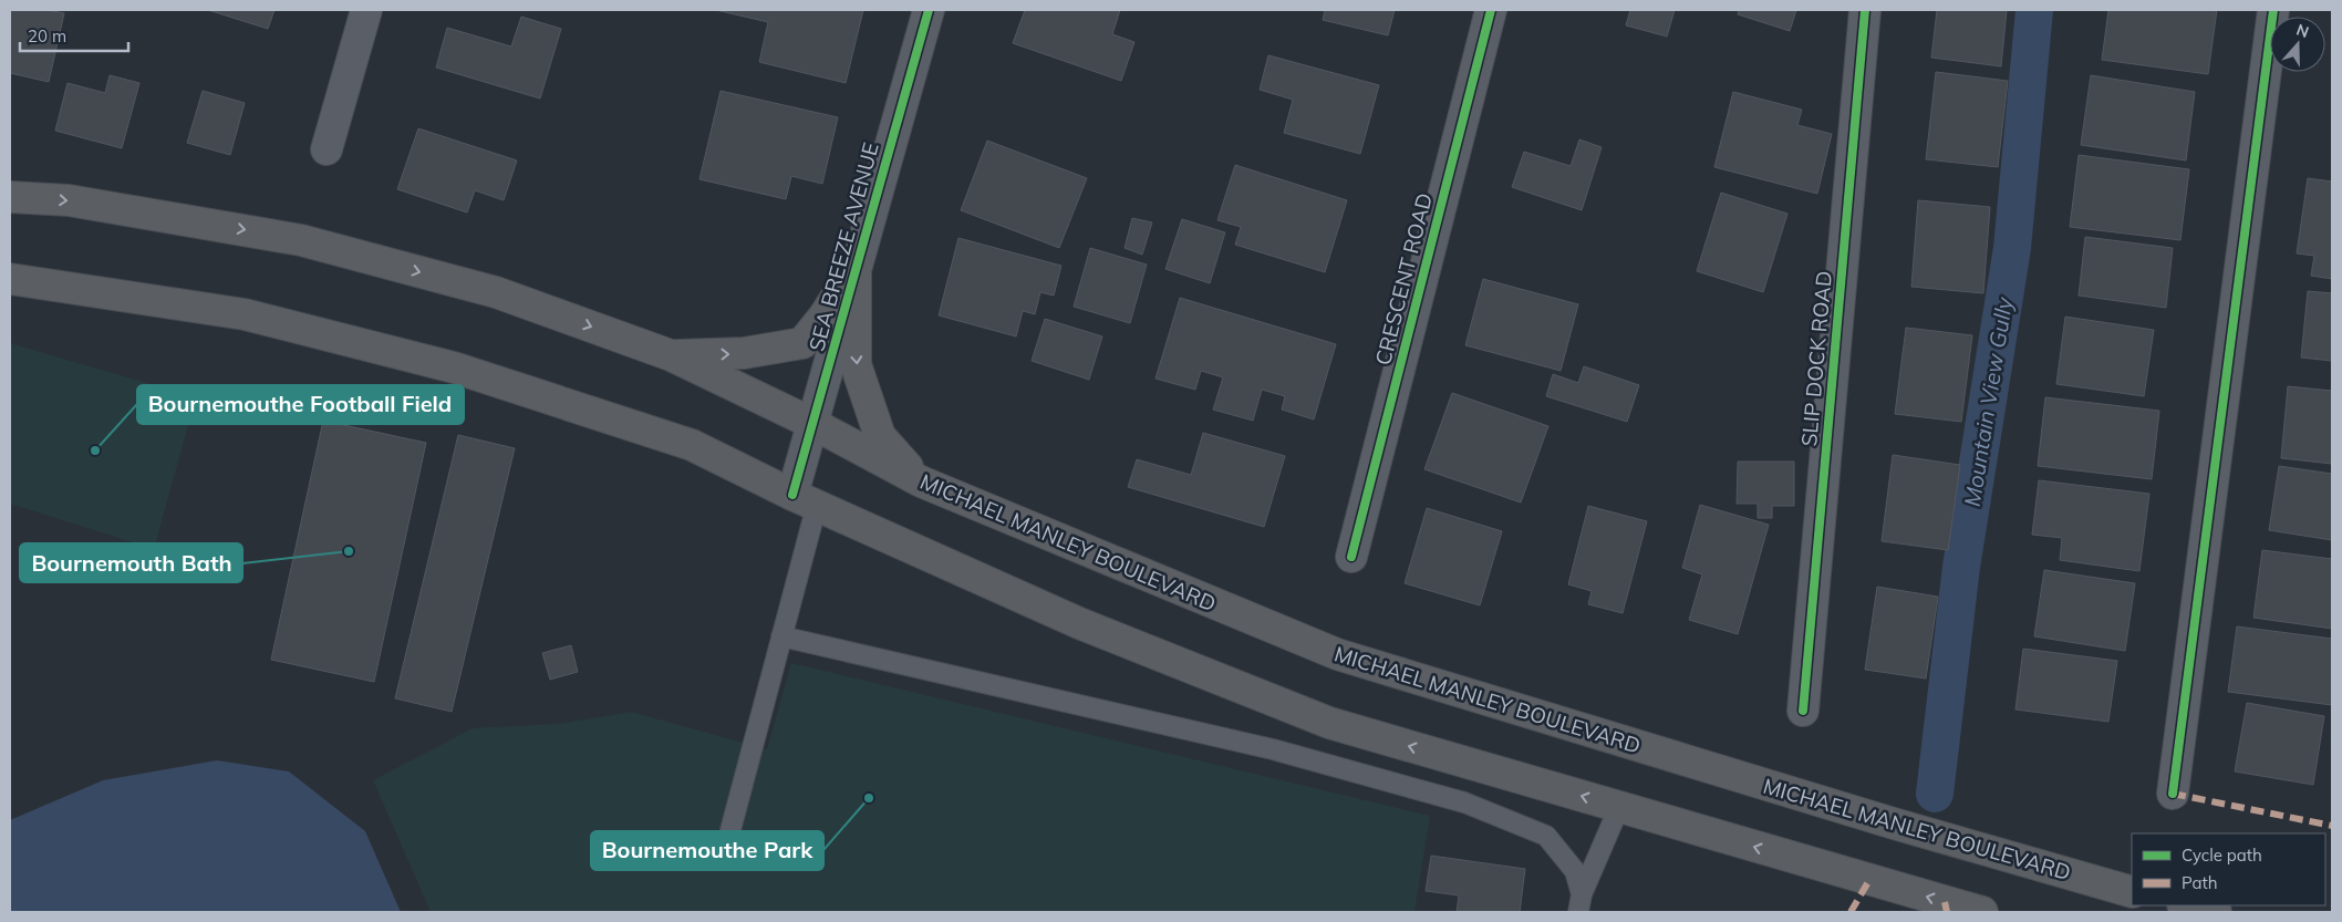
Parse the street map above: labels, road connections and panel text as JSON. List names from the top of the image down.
{
  "streets": {
    "highway": ["MICHAEL MANLEY BOULEVARD"],
    "street": ["SEA BREEZE AVENUE", "CRESCENT ROAD", "SLIP DOCK ROAD"]
  },
  "crossings": [
    ["SEA BREEZE AVENUE", "MICHAEL MANLEY BOULEVARD"]
  ],
  "water": ["Mountain View Gully"],
  "places": ["Bournemouthe Football Field", "Bournemouth Bath", "Bournemouthe Park"],
  "legend": ["Cycle path", "Path"],
  "scale_bar": "20 m",
  "north": "top"
}
